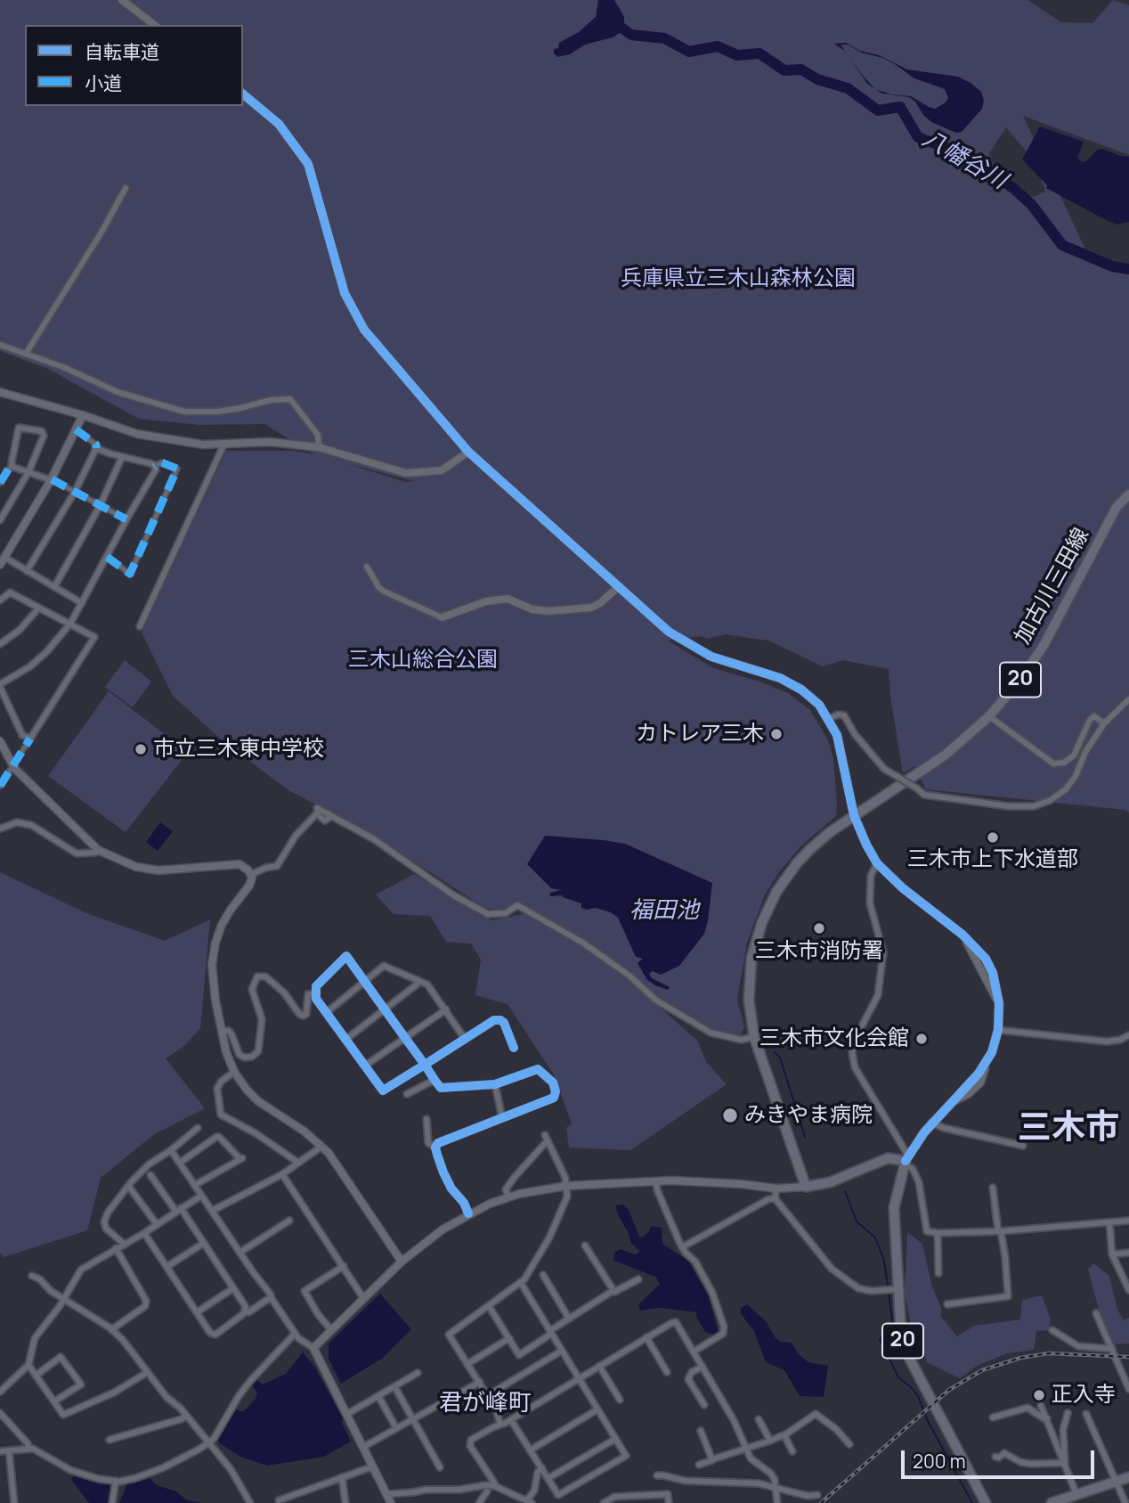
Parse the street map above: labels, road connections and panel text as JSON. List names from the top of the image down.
{
  "streets": {
    "main road": ["加古川三田線", "20"]
  },
  "districts": ["三木市", "君が峰町"],
  "water": ["八幡谷川", "福田池"],
  "parks": ["兵庫県立三木山森林公園", "三木山総合公園"],
  "places": [
    "カトレア三木",
    "市立三木東中学校",
    "三木市上下水道部",
    "三木市消防署",
    "三木市文化会館",
    "みきやま病院",
    "正入寺"
  ],
  "legend": ["自転車道", "小道"],
  "scale_bar": "200 m"
}
